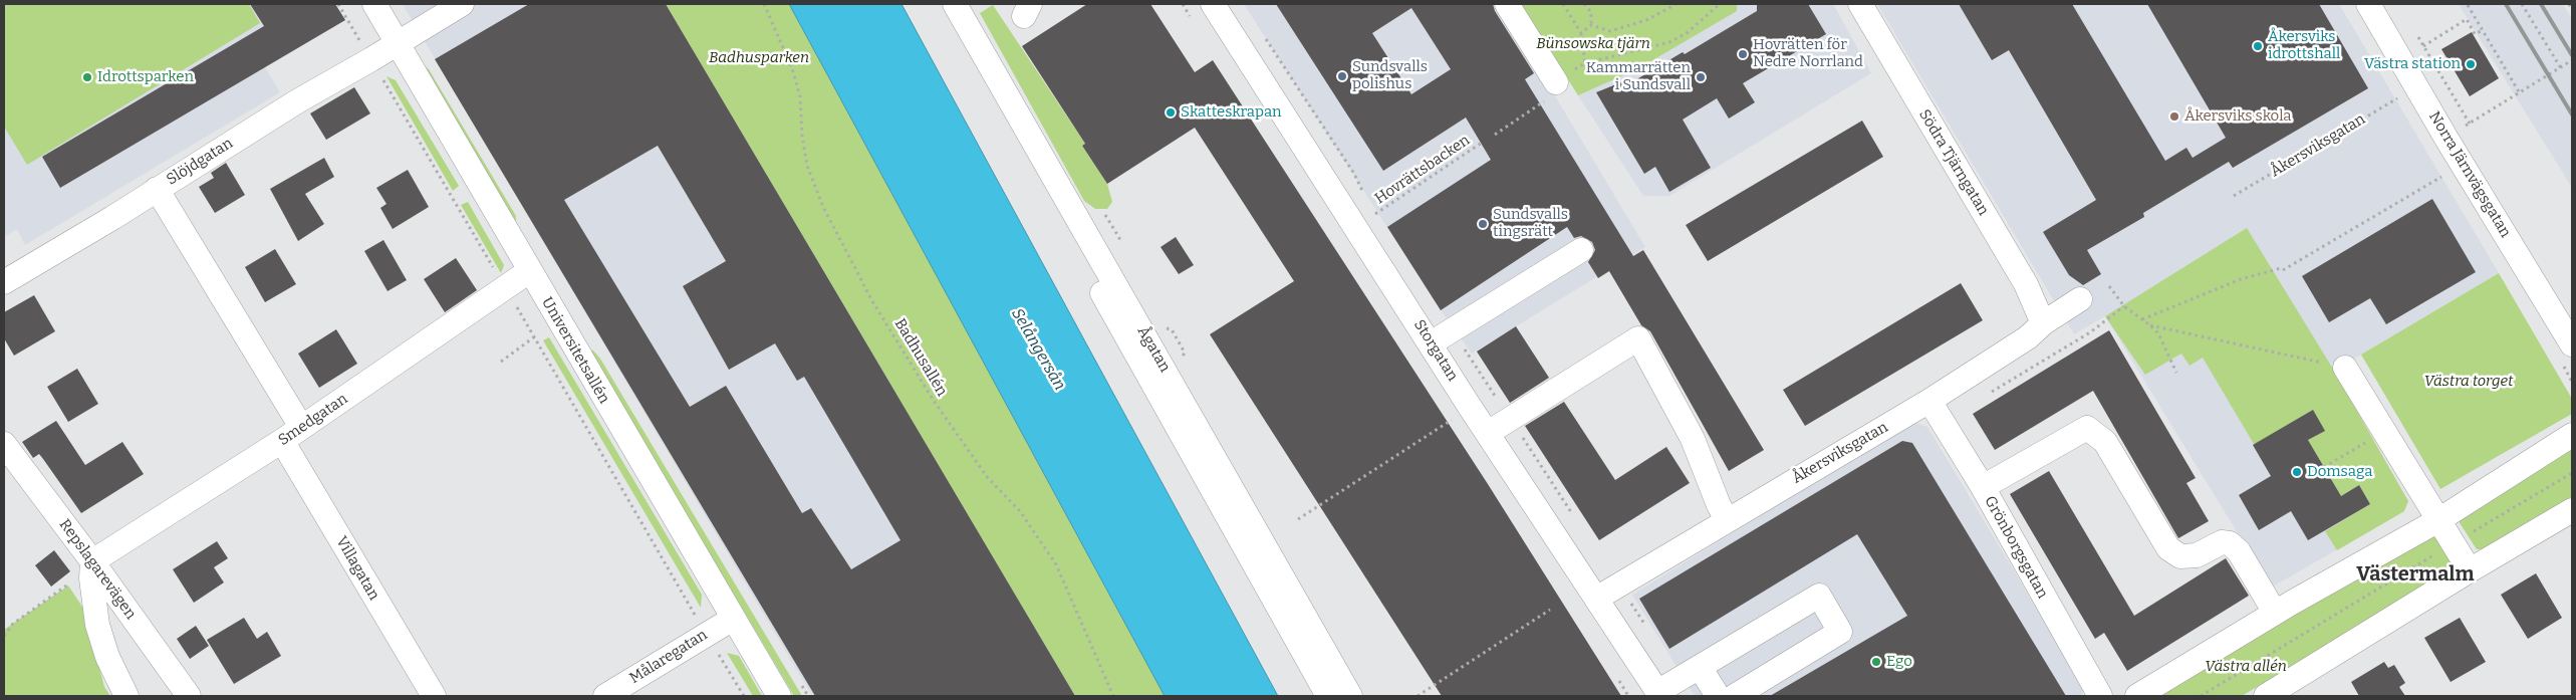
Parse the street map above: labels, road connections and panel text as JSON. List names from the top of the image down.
{
  "streets": {
    "street": [
      "Åkersviksgatan",
      "Slöjdgatan",
      "Södra Tjärngatan",
      "Norra Järnvägsgatan",
      "Ågatan",
      "Universitetsallén",
      "Storgatan",
      "Smedgatan",
      "Grönborgsgatan",
      "Villagatan",
      "Repslagarevägen",
      "Målaregatan"
    ],
    "path": ["Hovrättsbacken", "Badhusallén"]
  },
  "crossings": [
    ["Åkersviksgatan", "Södra Tjärngatan"],
    ["Åkersviksgatan", "Storgatan"],
    ["Åkersviksgatan", "Grönborgsgatan"],
    ["Slöjdgatan", "Universitetsallén"],
    ["Slöjdgatan", "Villagatan"],
    ["Universitetsallén", "Smedgatan"],
    ["Universitetsallén", "Målaregatan"],
    ["Smedgatan", "Villagatan"],
    ["Smedgatan", "Repslagarevägen"]
  ],
  "districts": ["Västermalm"],
  "water": ["Selångersån"],
  "parks": [
    "Bünsowska tjärn",
    "Badhusparken",
    "Västra torget",
    "Västra allén"
  ],
  "places": [
    "Åkersviks idrottshall",
    "Hovrätten för Nedre Norrland",
    "Västra station",
    "Sundsvalls polishus",
    "Idrottsparken",
    "Kammarrätten i Sundsvall",
    "Skatteskrapan",
    "Åkersviks skola",
    "Sundsvalls tingsrätt",
    "Domsaga",
    "Ego"
  ]
}
